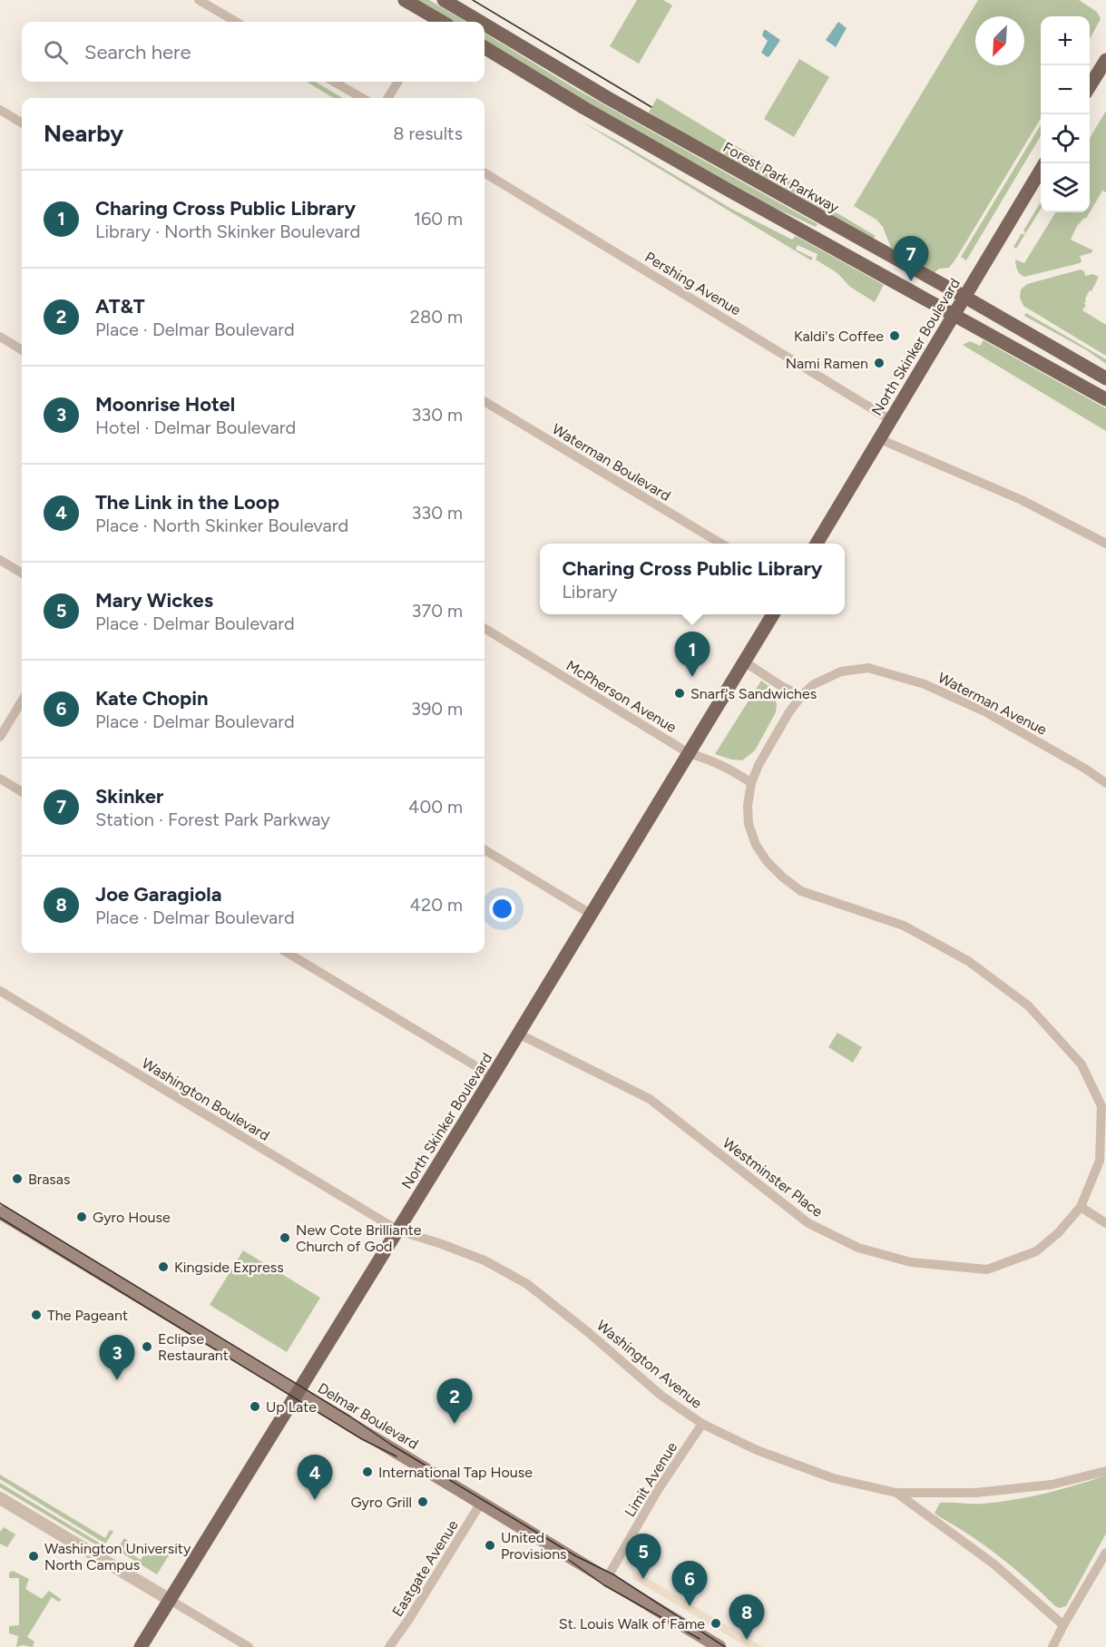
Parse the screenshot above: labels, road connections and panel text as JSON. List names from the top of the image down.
{
  "streets": {
    "main road": ["Forest Park Parkway", "North Skinker Boulevard", "Delmar Boulevard"],
    "street": [
      "Pershing Avenue",
      "Waterman Boulevard",
      "McPherson Avenue",
      "Waterman Avenue",
      "Washington Boulevard",
      "Westminster Place",
      "Washington Avenue",
      "Limit Avenue",
      "Eastgate Avenue"
    ]
  },
  "crossings": [
    ["Forest Park Parkway", "North Skinker Boulevard"],
    ["Pershing Avenue", "North Skinker Boulevard"],
    ["North Skinker Boulevard", "McPherson Avenue"],
    ["North Skinker Boulevard", "Washington Boulevard"],
    ["North Skinker Boulevard", "Westminster Place"],
    ["North Skinker Boulevard", "Washington Avenue"],
    ["North Skinker Boulevard", "Delmar Boulevard"],
    ["McPherson Avenue", "Waterman Avenue"],
    ["Washington Boulevard", "Washington Avenue"],
    ["Washington Avenue", "Limit Avenue"],
    ["Delmar Boulevard", "Limit Avenue"],
    ["Delmar Boulevard", "Eastgate Avenue"]
  ],
  "places": [
    "Kaldi's Coffee",
    "Nami Ramen",
    "Snarf's Sandwiches",
    "Brasas",
    "Gyro House",
    "New Cote Brilliante Church of God",
    "Kingside Express",
    "The Pageant",
    "Eclipse Restaurant",
    "Up Late",
    "International Tap House",
    "Gyro Grill",
    "United Provisions",
    "Washington University North Campus",
    "St. Louis Walk of Fame"
  ],
  "north": "bottom left",
  "page": {
    "map_buttons": ["+", "−"],
    "search": "Search here",
    "heading": ["Nearby", "8 results"],
    "list": [
      {
        "mark": "1",
        "name": "Charing Cross Public Library",
        "note": "Library · North Skinker Boulevard",
        "value": "160 m"
      },
      {
        "mark": "2",
        "name": "AT&T",
        "note": "Place · Delmar Boulevard",
        "value": "280 m"
      },
      {
        "mark": "3",
        "name": "Moonrise Hotel",
        "note": "Hotel · Delmar Boulevard",
        "value": "330 m"
      },
      {
        "mark": "4",
        "name": "The Link in the Loop",
        "note": "Place · North Skinker Boulevard",
        "value": "330 m"
      },
      {
        "mark": "5",
        "name": "Mary Wickes",
        "note": "Place · Delmar Boulevard",
        "value": "370 m"
      },
      {
        "mark": "6",
        "name": "Kate Chopin",
        "note": "Place · Delmar Boulevard",
        "value": "390 m"
      },
      {
        "mark": "7",
        "name": "Skinker",
        "note": "Station · Forest Park Parkway",
        "value": "400 m"
      },
      {
        "mark": "8",
        "name": "Joe Garagiola",
        "note": "Place · Delmar Boulevard",
        "value": "420 m"
      }
    ],
    "pins": [
      "7",
      "1",
      "3",
      "2",
      "4",
      "5",
      "6",
      "8"
    ],
    "popup": ["Charing Cross Public Library", "Library"]
  }
}
